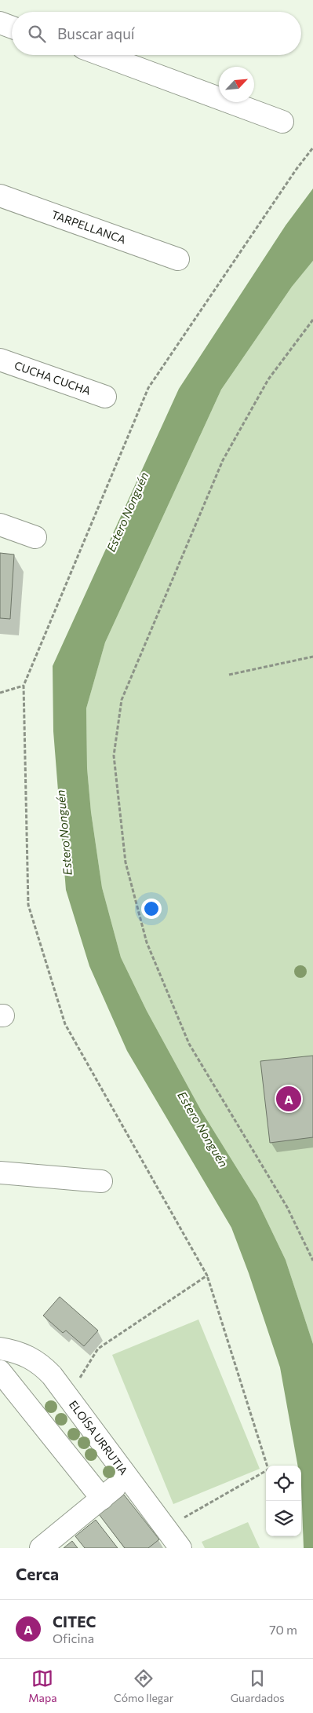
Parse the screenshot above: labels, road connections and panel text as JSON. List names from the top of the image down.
{
  "streets": {
    "street": ["TARPELLANCA", "CUCHA CUCHA", "ELOÍSA URRUTIA"]
  },
  "water": ["Estero Nonguén"],
  "north": "top right",
  "page": {
    "search": "Buscar aquí",
    "pins": "A",
    "heading": "Cerca",
    "list": [
      {
        "mark": "A",
        "name": "CITEC",
        "note": "Oficina",
        "value": "70 m"
      }
    ],
    "nav": ["Mapa", "Cómo llegar", "Guardados"]
  }
}
